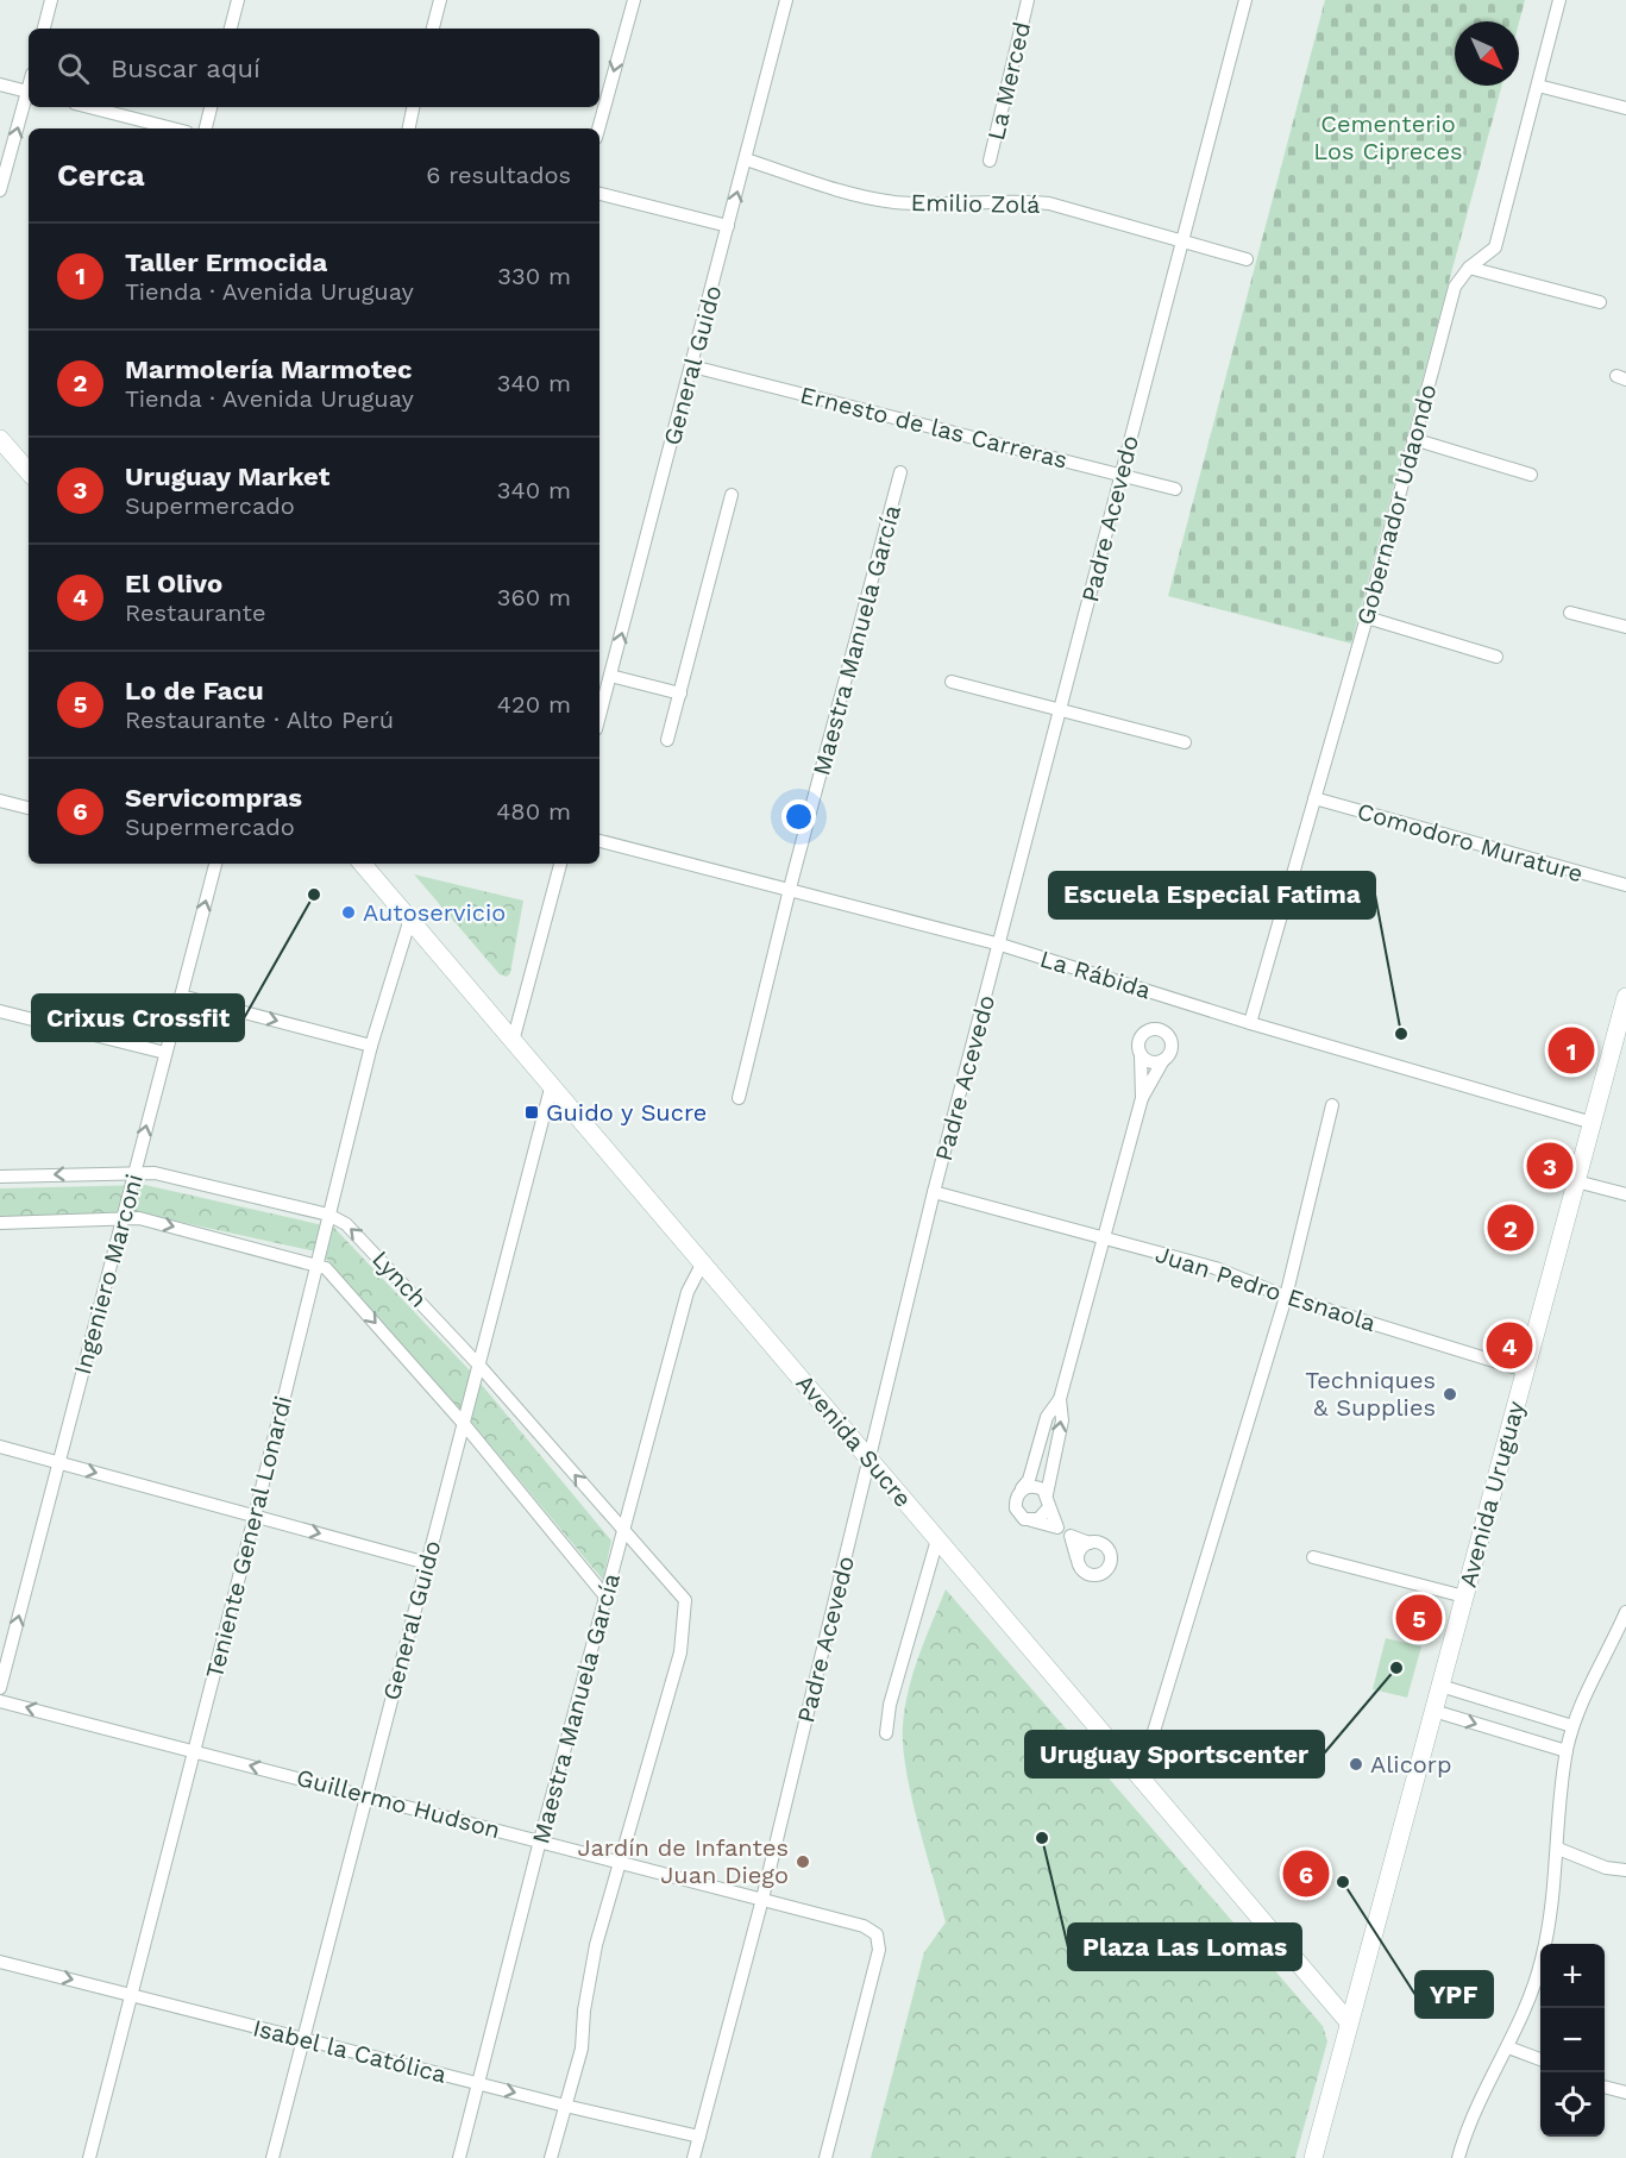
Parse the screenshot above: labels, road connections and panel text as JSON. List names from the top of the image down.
{
  "streets": {
    "main road": ["Avenida Sucre", "Avenida Uruguay"],
    "street": [
      "La Merced",
      "Emilio Zolá",
      "General Guido",
      "Ernesto de las Carreras",
      "Gobernador Udaondo",
      "Padre Acevedo",
      "Maestra Manuela García",
      "Comodoro Murature",
      "La Rábida",
      "Ingeniero Marconi",
      "Lynch",
      "Juan Pedro Esnaola",
      "Teniente General Lonardi",
      "Guillermo Hudson",
      "Isabel la Católica"
    ]
  },
  "crossings": [
    ["Emilio Zolá", "General Guido"],
    ["Emilio Zolá", "Padre Acevedo"],
    ["General Guido", "Ernesto de las Carreras"],
    ["General Guido", "Lynch"],
    ["General Guido", "Avenida Sucre"],
    ["General Guido", "Guillermo Hudson"],
    ["General Guido", "Isabel la Católica"],
    ["Ernesto de las Carreras", "Padre Acevedo"],
    ["Gobernador Udaondo", "Comodoro Murature"],
    ["Gobernador Udaondo", "La Rábida"],
    ["Padre Acevedo", "La Rábida"],
    ["Padre Acevedo", "Juan Pedro Esnaola"],
    ["Padre Acevedo", "Avenida Sucre"],
    ["Padre Acevedo", "Guillermo Hudson"],
    ["Padre Acevedo", "Isabel la Católica"],
    ["Maestra Manuela García", "La Rábida"],
    ["Maestra Manuela García", "Lynch"],
    ["Maestra Manuela García", "Avenida Sucre"],
    ["Maestra Manuela García", "Guillermo Hudson"],
    ["Maestra Manuela García", "Isabel la Católica"],
    ["La Rábida", "Avenida Uruguay"],
    ["Ingeniero Marconi", "Lynch"],
    ["Lynch", "Teniente General Lonardi"],
    ["Lynch", "Guillermo Hudson"],
    ["Juan Pedro Esnaola", "Avenida Uruguay"],
    ["Avenida Sucre", "Avenida Uruguay"],
    ["Avenida Sucre", "Teniente General Lonardi"],
    ["Teniente General Lonardi", "Guillermo Hudson"],
    ["Teniente General Lonardi", "Isabel la Católica"]
  ],
  "one_way": ["Ingeniero Marconi"],
  "parks": ["Cementerio Los Cipreces"],
  "places": {
    "other": [
      "Crixus Crossfit",
      "Autoservicio",
      "Escuela Especial Fatima",
      "Techniques & Supplies",
      "Uruguay Sportscenter",
      "Alicorp",
      "Plaza Las Lomas",
      "Jardín de Infantes Juan Diego",
      "YPF"
    ],
    "transit": ["Guido y Sucre"]
  },
  "north": "bottom right",
  "page": {
    "search": "Buscar aquí",
    "heading": ["Cerca", "6 resultados"],
    "list": [
      {
        "mark": "1",
        "name": "Taller Ermocida",
        "note": "Tienda · Avenida Uruguay",
        "value": "330 m"
      },
      {
        "mark": "2",
        "name": "Marmolería Marmotec",
        "note": "Tienda · Avenida Uruguay",
        "value": "340 m"
      },
      {
        "mark": "3",
        "name": "Uruguay Market",
        "note": "Supermercado",
        "value": "340 m"
      },
      {
        "mark": "4",
        "name": "El Olivo",
        "note": "Restaurante",
        "value": "360 m"
      },
      {
        "mark": "5",
        "name": "Lo de Facu",
        "note": "Restaurante · Alto Perú",
        "value": "420 m"
      },
      {
        "mark": "6",
        "name": "Servicompras",
        "note": "Supermercado",
        "value": "480 m"
      }
    ],
    "pins": [
      "1",
      "3",
      "2",
      "4",
      "5",
      "6"
    ],
    "map_buttons": ["+", "−"]
  }
}
